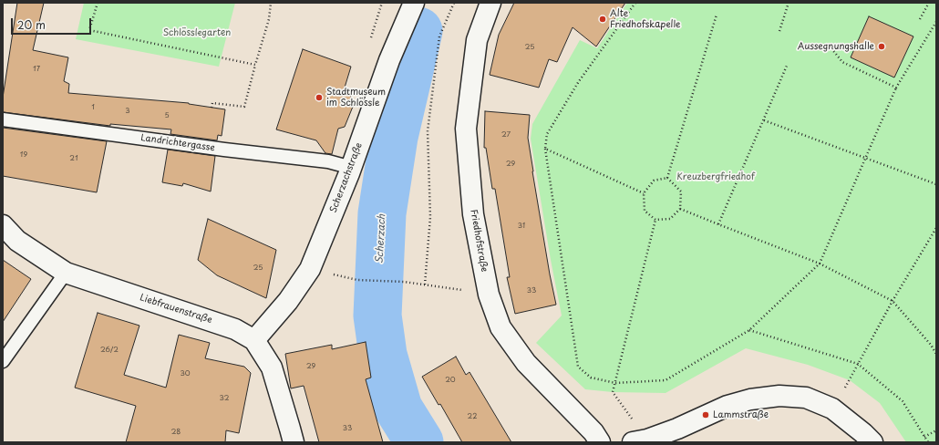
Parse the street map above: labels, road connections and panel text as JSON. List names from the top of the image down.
{
  "streets": {
    "street": ["Scherzachstraße", "Friedhofstraße", "Liebfrauenstraße"],
    "lane": ["Landrichtergasse"]
  },
  "crossings": [
    ["Landrichtergasse", "Scherzachstraße"],
    ["Scherzachstraße", "Liebfrauenstraße"]
  ],
  "water": ["Scherzach"],
  "parks": ["Schlösslegarten", "Kreuzbergfriedhof"],
  "places": [
    "Alte Friedhofskapelle",
    "Aussegnungshalle",
    "Stadtmuseum im Schlössle",
    "Lammstraße"
  ],
  "house_numbers": [
    "25",
    "17",
    "1",
    "3",
    "5",
    "27",
    "19",
    "21",
    "29",
    "31",
    "25",
    "33",
    "26/2",
    "29",
    "30",
    "20",
    "32",
    "22",
    "33",
    "28"
  ],
  "scale_bar": "20 m"
}
